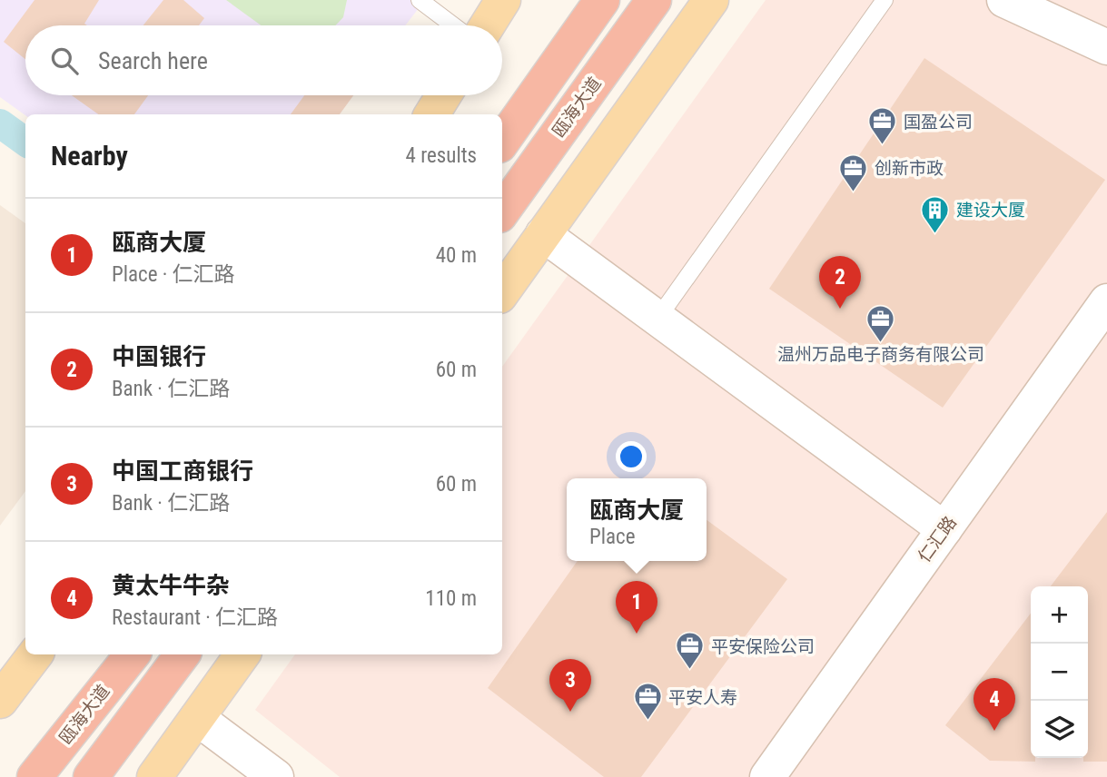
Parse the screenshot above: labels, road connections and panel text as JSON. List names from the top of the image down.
{
  "streets": {
    "highway": ["瓯海大道"],
    "street": ["仁汇路"]
  },
  "places": {
    "office": [
      "国盈公司",
      "创新市政",
      "温州万品电子商务有限公司",
      "平安保险公司",
      "平安人寿"
    ],
    "building": ["建设大厦"]
  },
  "page": {
    "search": "Search here",
    "heading": ["Nearby", "4 results"],
    "list": [
      {
        "mark": "1",
        "name": "瓯商大厦",
        "note": "Place · 仁汇路",
        "value": "40 m"
      },
      {
        "mark": "2",
        "name": "中国银行",
        "note": "Bank · 仁汇路",
        "value": "60 m"
      },
      {
        "mark": "3",
        "name": "中国工商银行",
        "note": "Bank · 仁汇路",
        "value": "60 m"
      },
      {
        "mark": "4",
        "name": "黄太牛牛杂",
        "note": "Restaurant · 仁汇路",
        "value": "110 m"
      }
    ],
    "pins": [
      "2",
      "1",
      "3",
      "4"
    ],
    "popup": ["瓯商大厦", "Place"],
    "map_buttons": ["+", "−"]
  }
}
